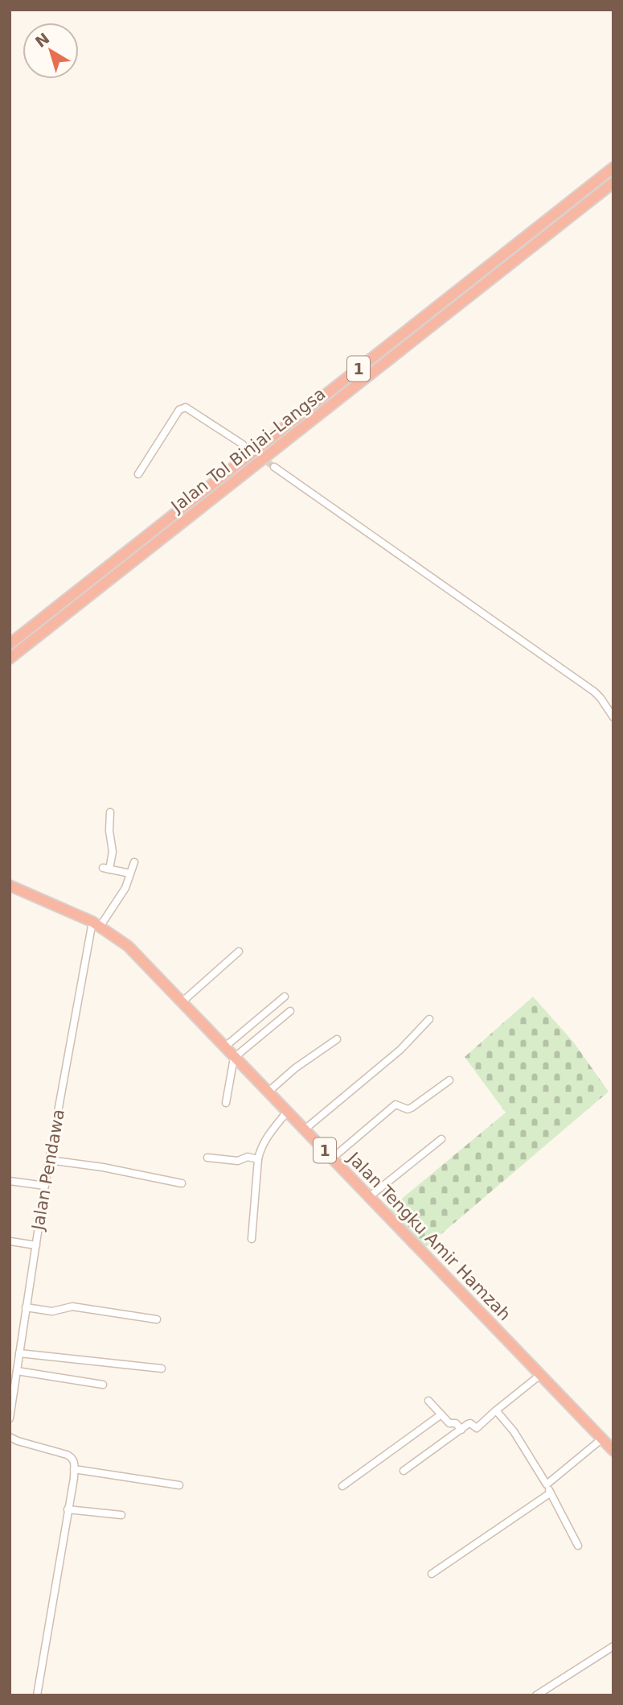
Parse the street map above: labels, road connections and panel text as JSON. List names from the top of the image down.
{
  "streets": {
    "highway": ["1", "Jalan Tol Binjai–Langsa", "Jalan Tengku Amir Hamzah"],
    "street": ["Jalan Pendawa"]
  },
  "crossings": [
    ["Jalan Pendawa", "Jalan Tengku Amir Hamzah"]
  ],
  "north": "top left"
}
